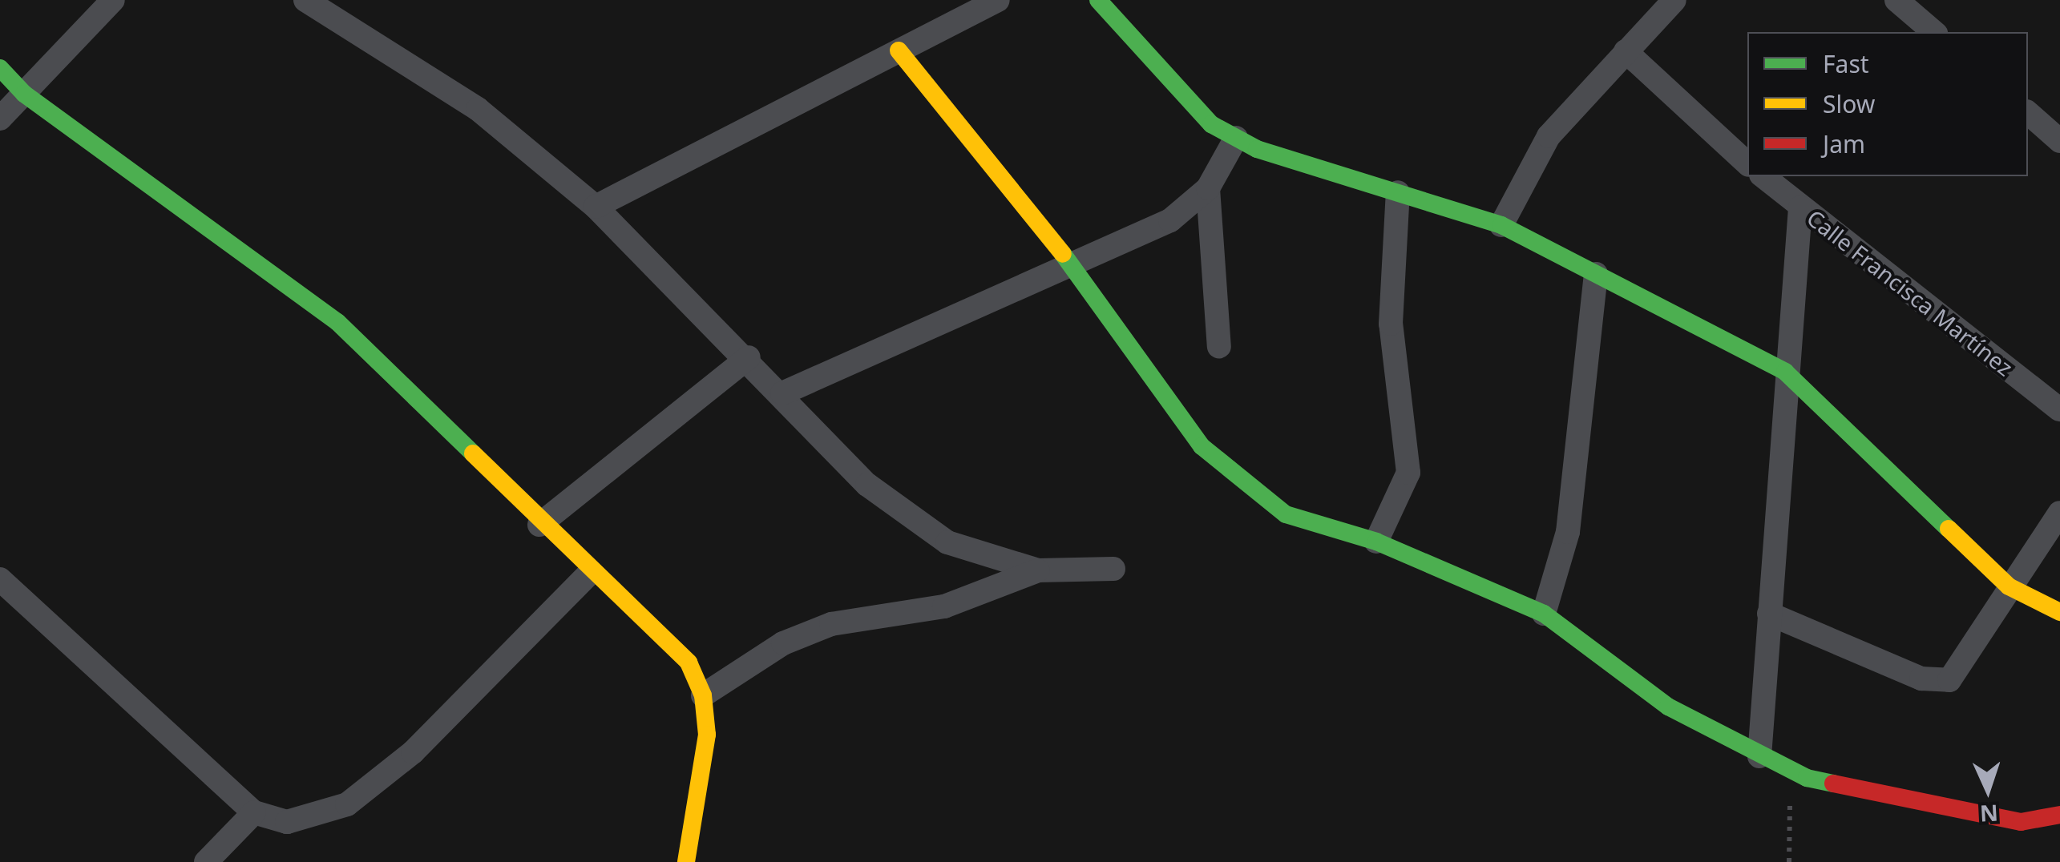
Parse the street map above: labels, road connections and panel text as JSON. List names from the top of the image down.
{
  "streets": {
    "street": ["Calle Francisca Martínez"]
  },
  "legend": ["Fast", "Slow", "Jam"],
  "north": "bottom"
}
